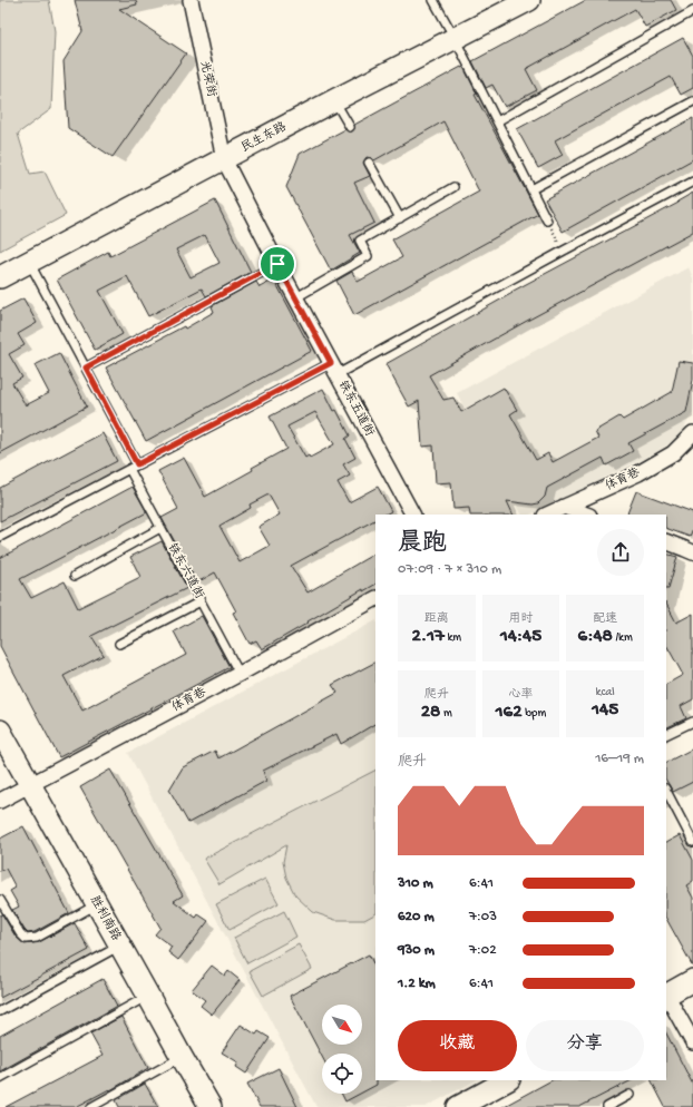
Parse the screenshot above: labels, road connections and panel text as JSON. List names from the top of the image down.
{
  "streets": {
    "main road": ["民生东路", "胜利南路"],
    "street": ["光荣街", "铁东五道街", "体育巷"],
    "lane": ["铁东六道街"]
  },
  "crossings": [
    ["光荣街", "民生东路"],
    ["光荣街", "铁东五道街"],
    ["民生东路", "铁东五道街"],
    ["体育巷", "铁东六道街"],
    ["体育巷", "胜利南路"]
  ],
  "north": "bottom right",
  "page": {
    "heading": ["晨跑", "07:09 · 7 × 310 m"],
    "stats": [
      ["距离", "2.17 km"],
      ["用时", "14:45"],
      ["配速", "6:48 /km"],
      ["爬升", "28 m"],
      ["心率", "162 bpm"],
      ["kcal", "145"]
    ],
    "chart": ["爬升", "16–19 m"],
    "list": [
      {
        "name": "310 m",
        "note": "6:41"
      },
      {
        "name": "620 m",
        "note": "7:03"
      },
      {
        "name": "930 m",
        "note": "7:02"
      },
      {
        "name": "1.2 km",
        "note": "6:41"
      }
    ],
    "buttons": ["收藏", "分享"]
  }
}
